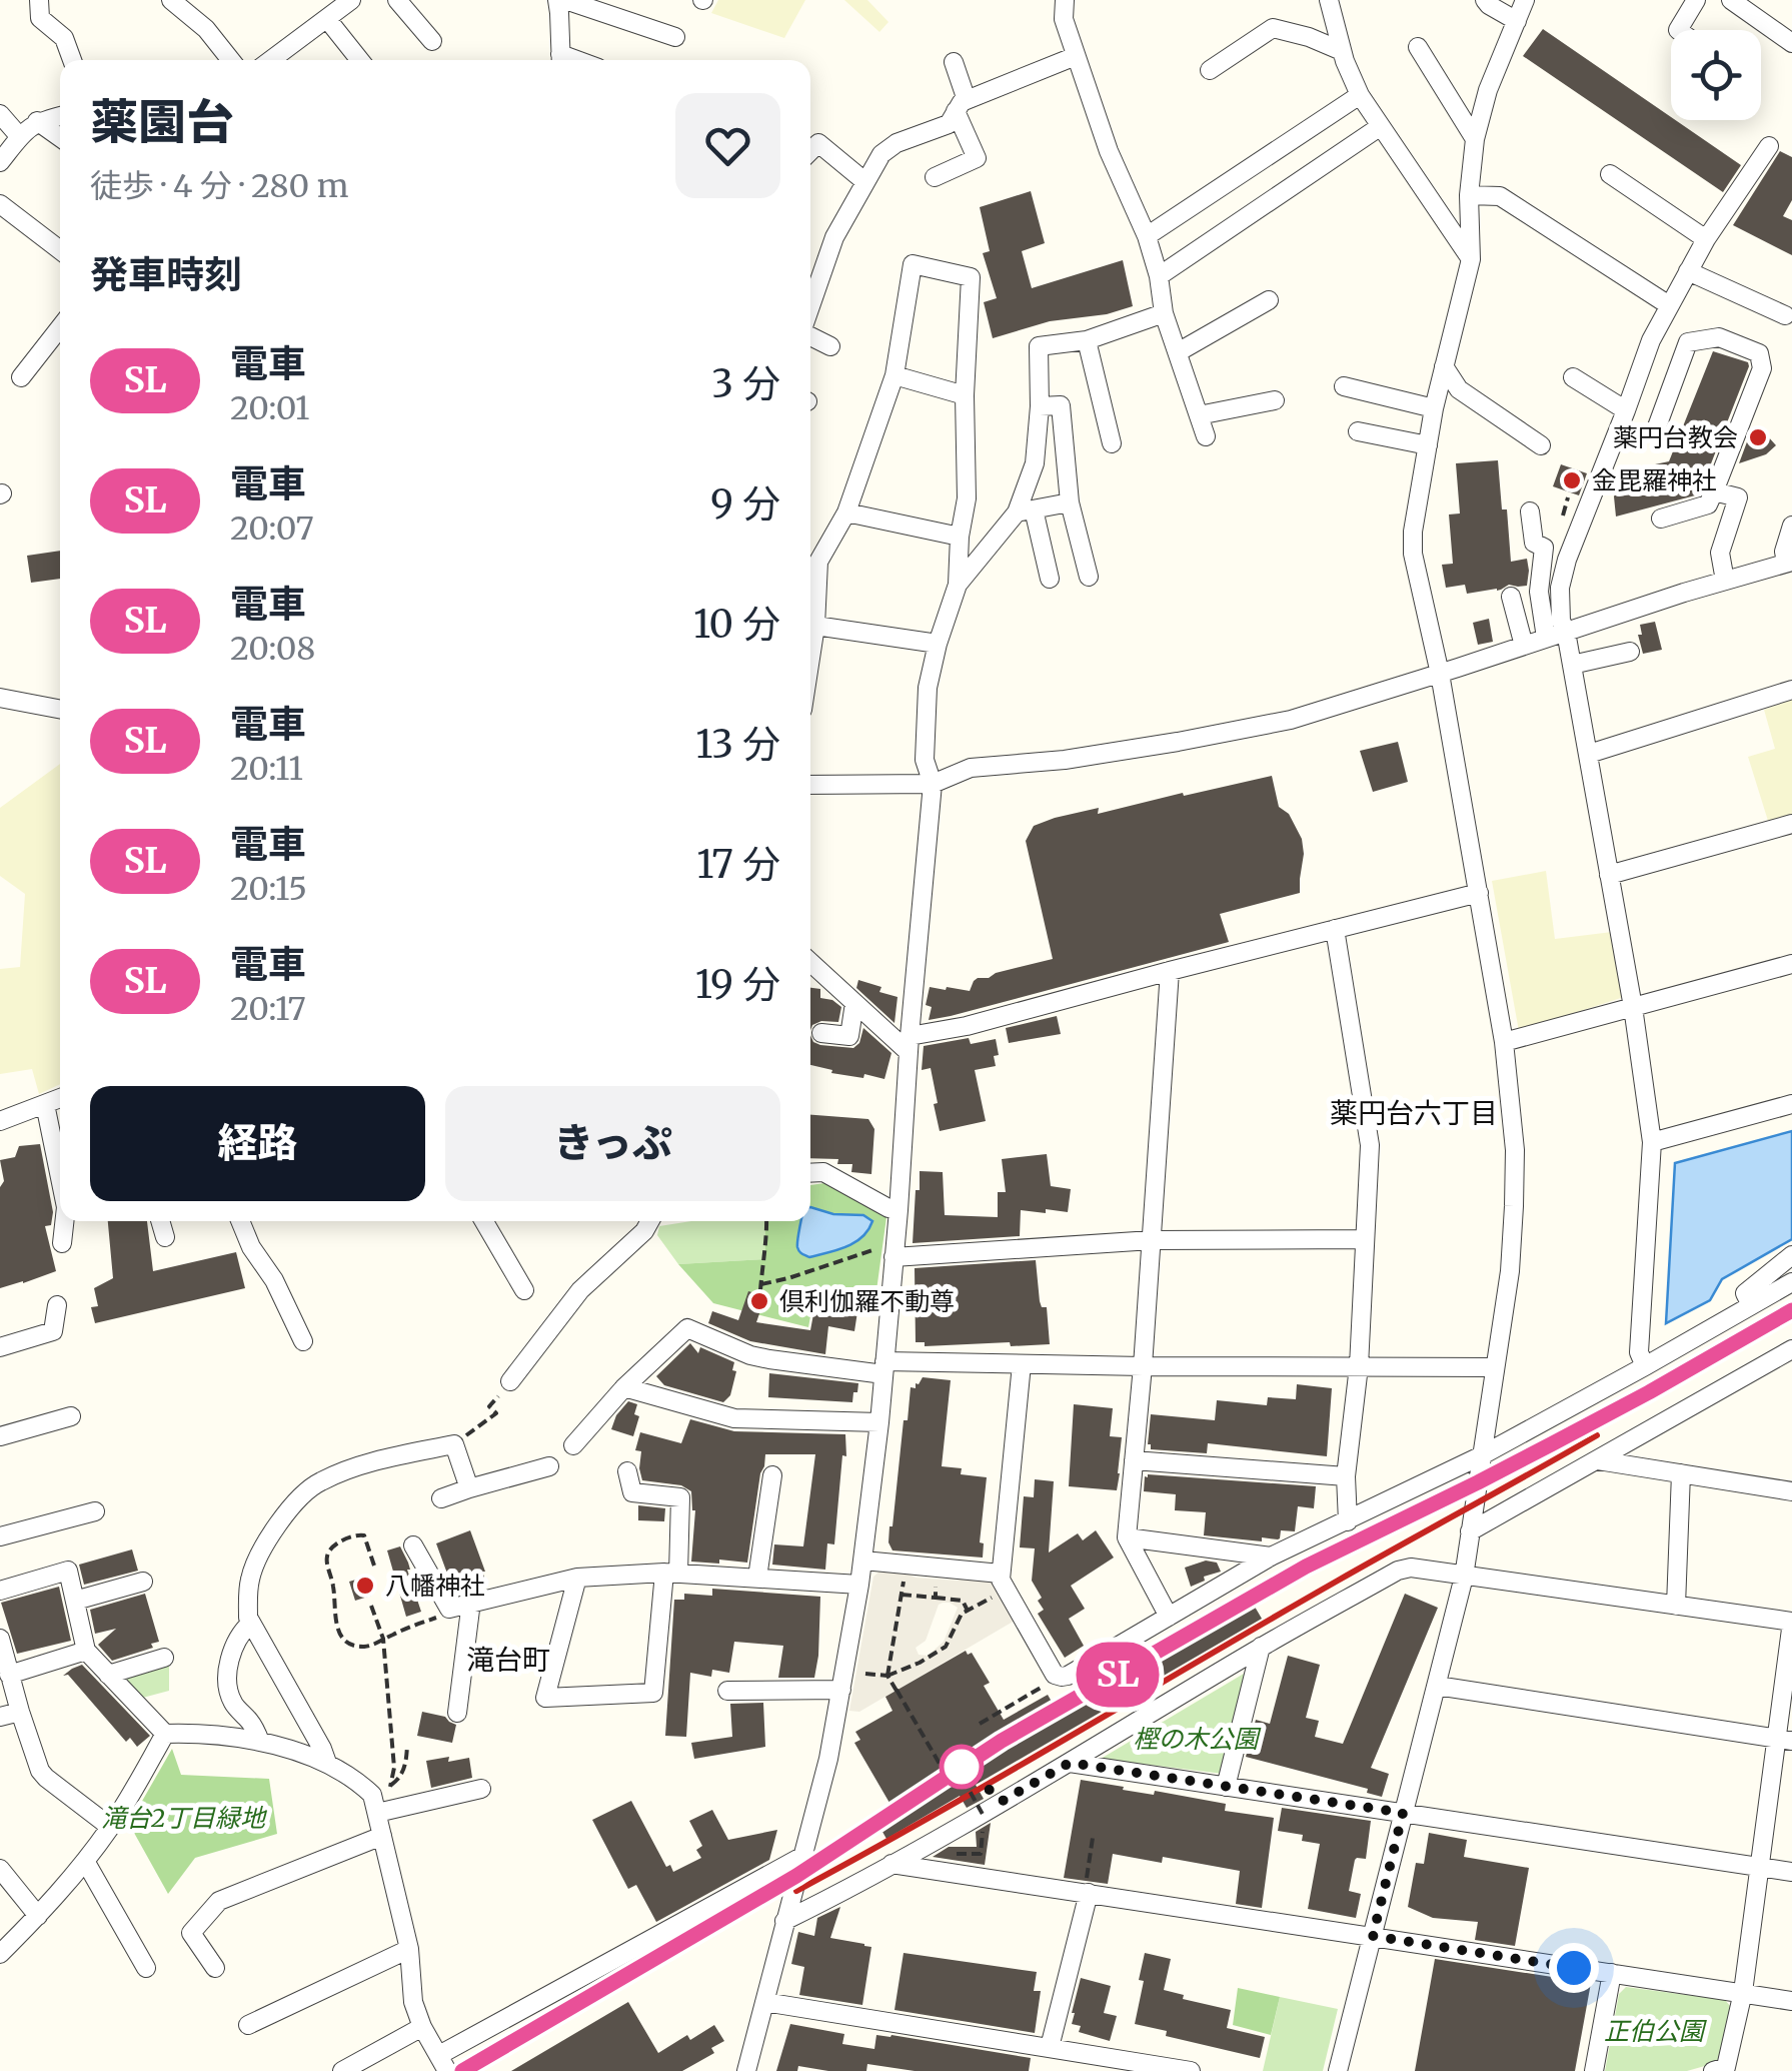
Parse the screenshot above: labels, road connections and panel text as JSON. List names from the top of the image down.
{
  "districts": ["薬円台六丁目", "滝台町"],
  "parks": ["樫の木公園", "滝台2丁目緑地", "正伯公園"],
  "places": [
    "薬円台教会",
    "金毘羅神社",
    "倶利伽羅不動尊",
    "八幡神社"
  ],
  "page": {
    "on_map": "SL",
    "heading": [
      ["薬園台", "徒歩 · 4 分 · 280 m"],
      "発車時刻"
    ],
    "list": [
      {
        "mark": "SL",
        "name": "電車",
        "note": "20:01",
        "value": "3 分"
      },
      {
        "mark": "SL",
        "name": "電車",
        "note": "20:07",
        "value": "9 分"
      },
      {
        "mark": "SL",
        "name": "電車",
        "note": "20:08",
        "value": "10 分"
      },
      {
        "mark": "SL",
        "name": "電車",
        "note": "20:11",
        "value": "13 分"
      },
      {
        "mark": "SL",
        "name": "電車",
        "note": "20:15",
        "value": "17 分"
      },
      {
        "mark": "SL",
        "name": "電車",
        "note": "20:17",
        "value": "19 分"
      }
    ],
    "buttons": ["経路", "きっぷ"]
  }
}
